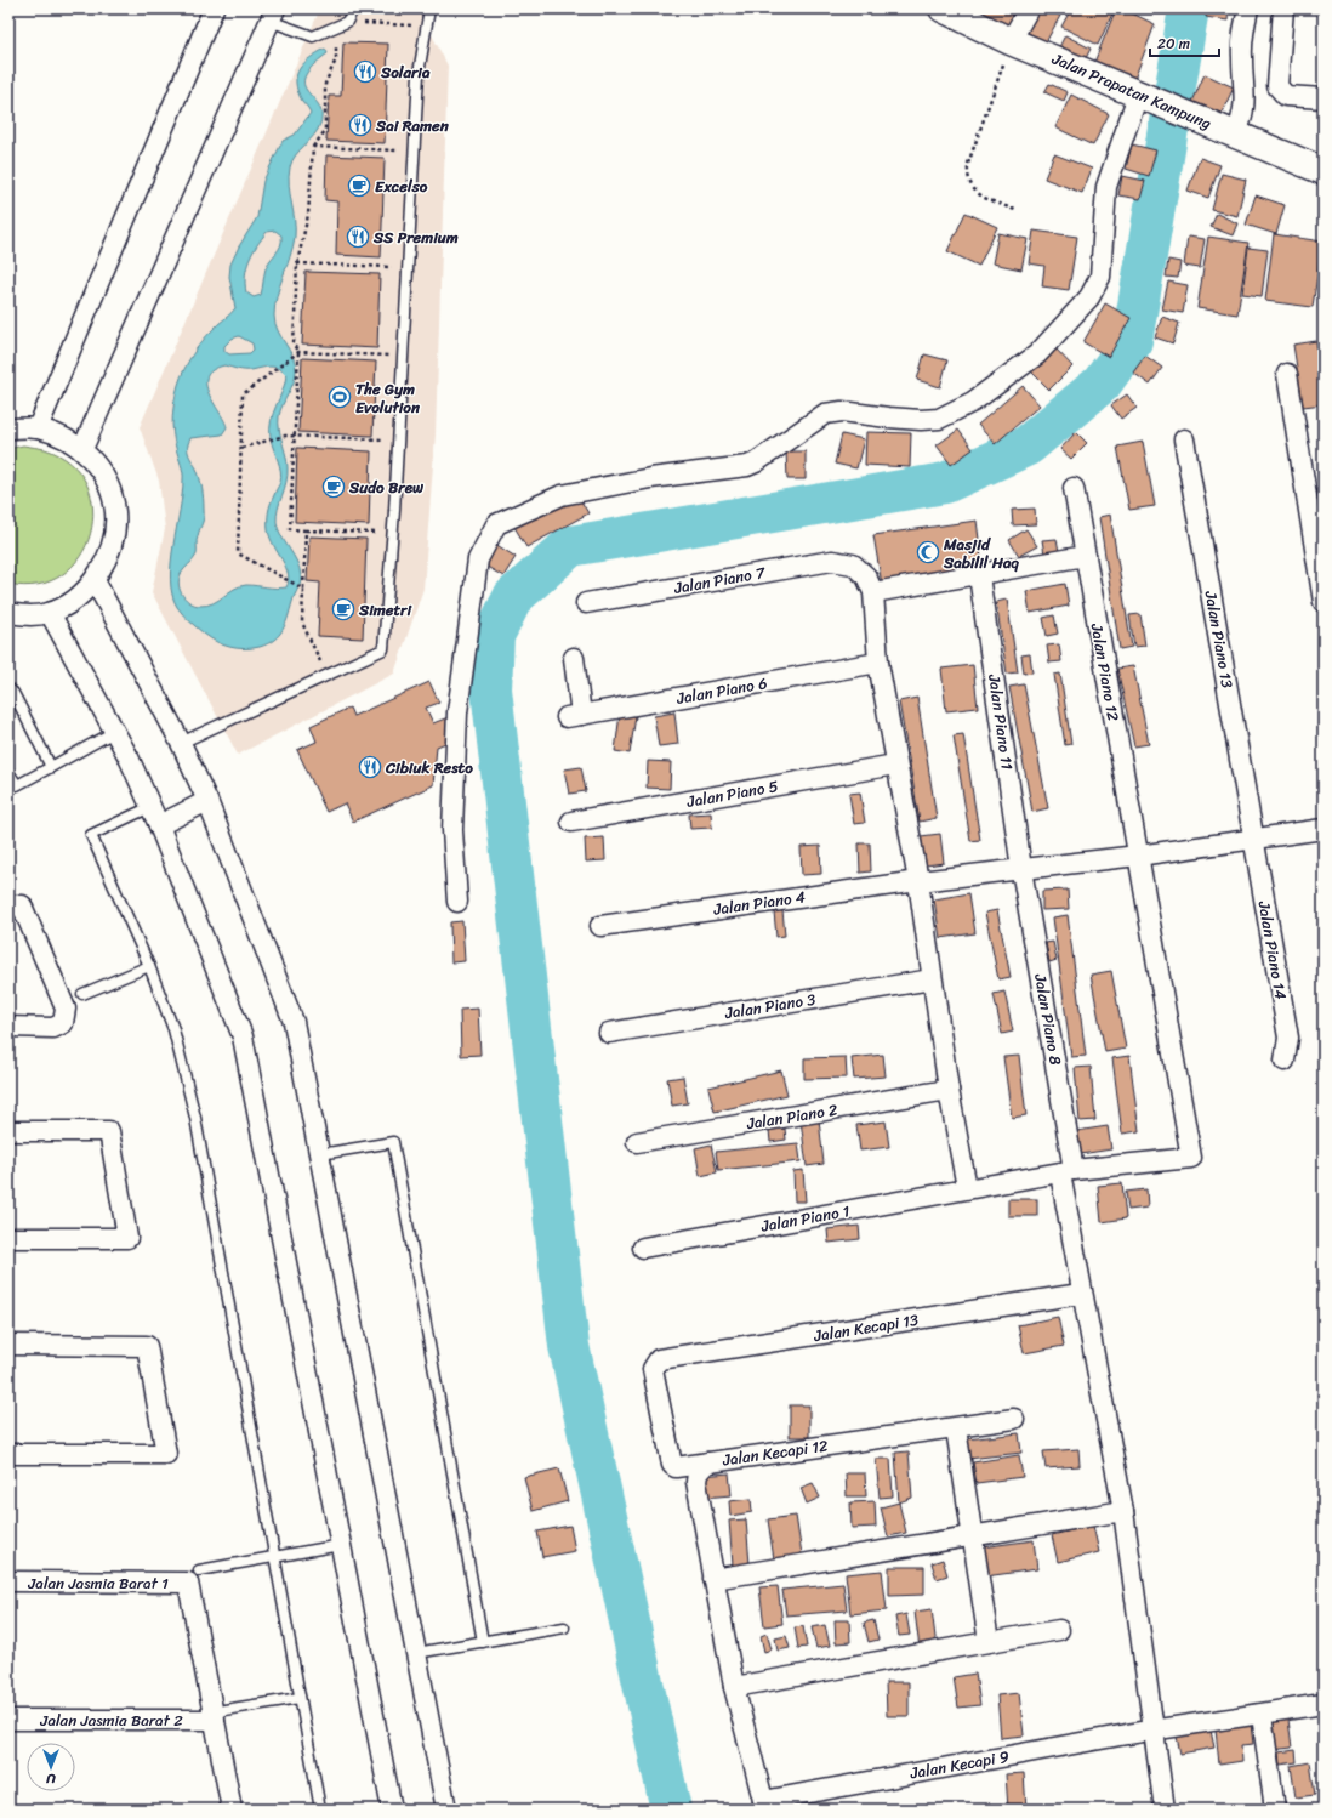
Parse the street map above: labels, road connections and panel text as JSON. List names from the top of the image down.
{
  "streets": {
    "street": [
      "Jalan Prapatan Kampung",
      "Jalan Piano 7",
      "Jalan Piano 13",
      "Jalan Piano 12",
      "Jalan Piano 6",
      "Jalan Piano 11",
      "Jalan Piano 5",
      "Jalan Piano 4",
      "Jalan Piano 14",
      "Jalan Piano 3",
      "Jalan Piano 8",
      "Jalan Piano 2",
      "Jalan Piano 1",
      "Jalan Kecapi 13",
      "Jalan Kecapi 12",
      "Jalan Jasmia Barat 1",
      "Jalan Jasmia Barat 2",
      "Jalan Kecapi 9"
    ]
  },
  "crossings": [
    ["Jalan Piano 13", "Jalan Piano 4"],
    ["Jalan Piano 13", "Jalan Piano 14"],
    ["Jalan Piano 12", "Jalan Piano 4"],
    ["Jalan Piano 12", "Jalan Piano 8"],
    ["Jalan Piano 12", "Jalan Piano 1"],
    ["Jalan Piano 11", "Jalan Piano 4"],
    ["Jalan Piano 11", "Jalan Piano 8"],
    ["Jalan Piano 4", "Jalan Piano 14"],
    ["Jalan Piano 4", "Jalan Piano 8"],
    ["Jalan Piano 8", "Jalan Piano 1"],
    ["Jalan Piano 8", "Jalan Kecapi 13"],
    ["Jalan Piano 8", "Jalan Kecapi 9"],
    ["Jalan Kecapi 13", "Jalan Kecapi 12"],
    ["Jalan Kecapi 12", "Jalan Kecapi 9"]
  ],
  "places": {
    "restaurant": [
      "Solaria",
      "Sai Ramen",
      "SS Premium",
      "Cibiuk Resto"
    ],
    "cafe": ["Excelso", "Sudo Brew", "Simetri"],
    "sports": ["The Gym Evolution"],
    "mosque": ["Masjid Sabilil Haq"]
  },
  "scale_bar": "20 m",
  "north": "bottom"
}
